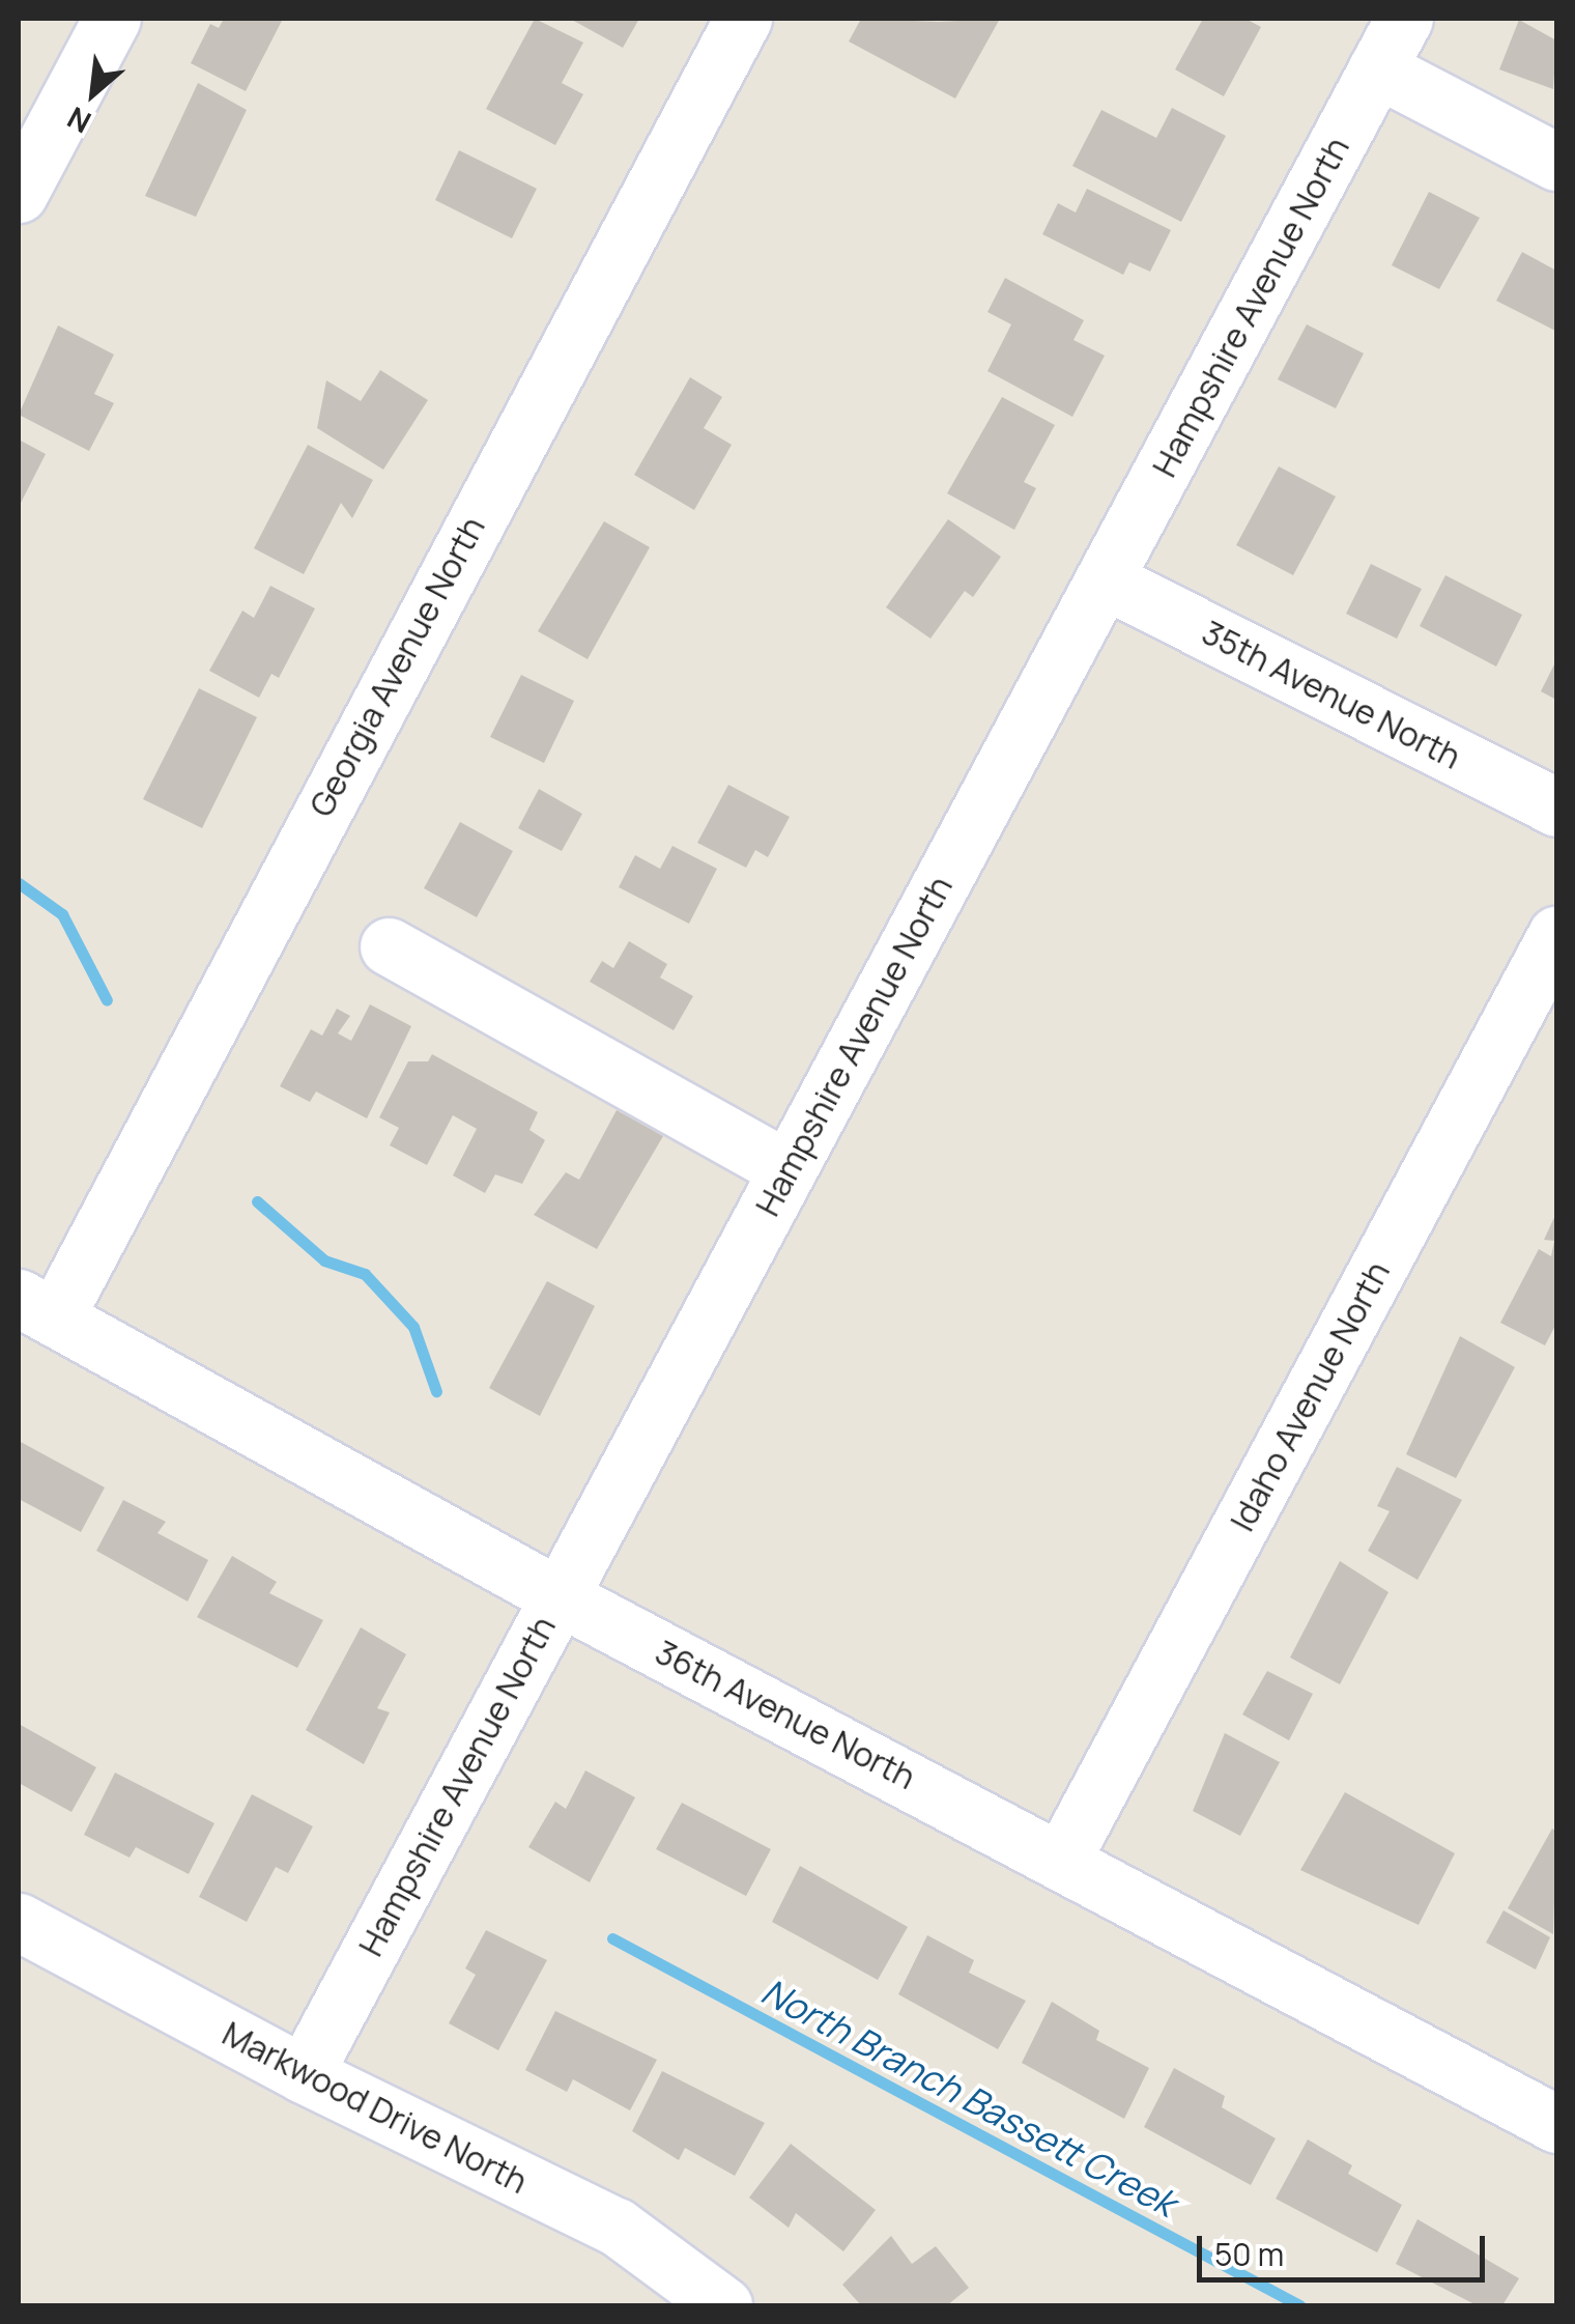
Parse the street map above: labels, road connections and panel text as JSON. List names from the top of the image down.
{
  "streets": {
    "street": [
      "Hampshire Avenue North",
      "Georgia Avenue North",
      "35th Avenue North",
      "Idaho Avenue North",
      "36th Avenue North",
      "Markwood Drive North"
    ]
  },
  "crossings": [
    ["Hampshire Avenue North", "35th Avenue North"],
    ["Hampshire Avenue North", "36th Avenue North"],
    ["Hampshire Avenue North", "Markwood Drive North"],
    ["Georgia Avenue North", "36th Avenue North"],
    ["Idaho Avenue North", "36th Avenue North"]
  ],
  "water": ["North Branch Bassett Creek"],
  "scale_bar": "50 m",
  "north": "bottom left"
}
